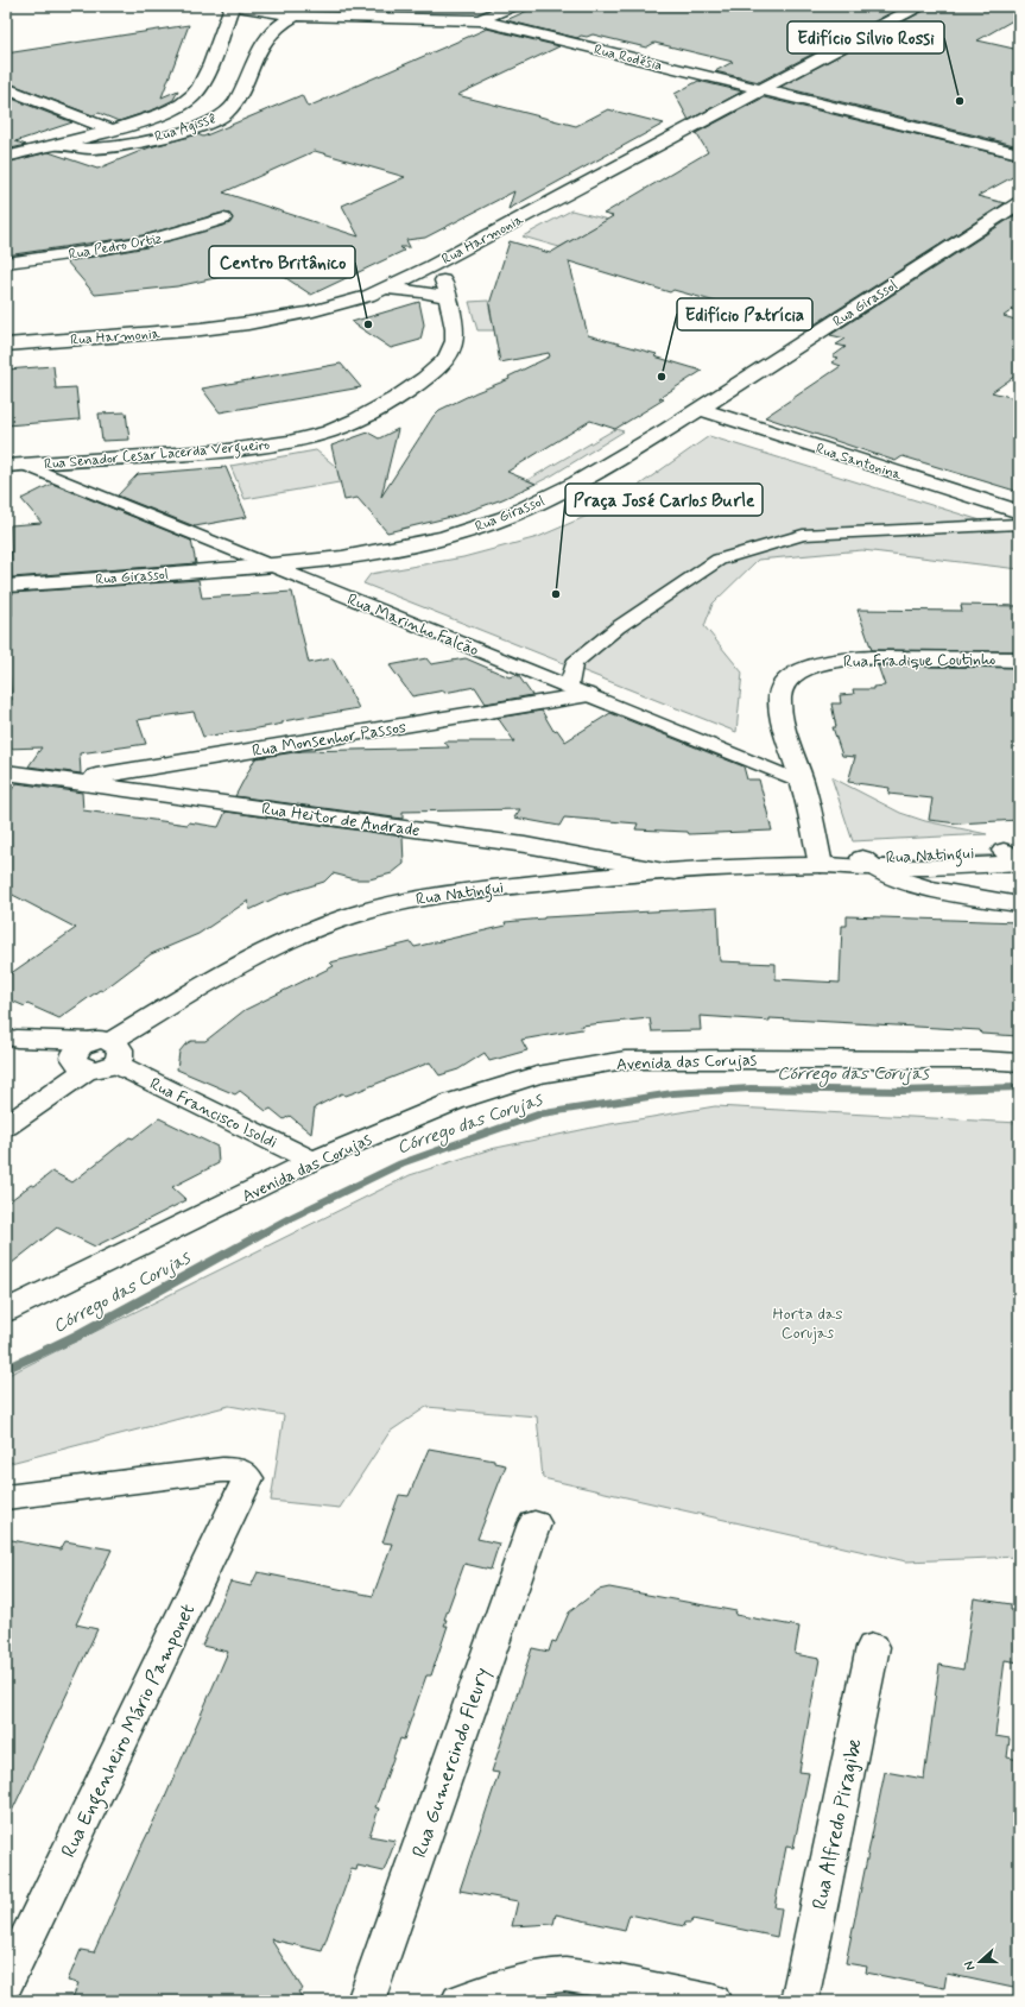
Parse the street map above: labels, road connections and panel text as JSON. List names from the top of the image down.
{
  "streets": {
    "street": [
      "Rua Rodésia",
      "Rua Agissê",
      "Rua Harmonia",
      "Rua Pedro Ortiz",
      "Rua Girassol",
      "Rua Senador Cesar Lacerda Vergueiro",
      "Rua Santonina",
      "Rua Marinho Falcão",
      "Rua Fradique Coutinho",
      "Rua Monsenhor Passos",
      "Rua Heitor de Andrade",
      "Rua Natingui",
      "Avenida das Corujas",
      "Rua Francisco Isoldi",
      "Rua Engenheiro Mário Pamponet",
      "Rua Gumercindo Fleury",
      "Rua Alfredo Piragibe"
    ]
  },
  "crossings": [
    ["Rua Rodésia", "Rua Agissê"],
    ["Rua Rodésia", "Rua Harmonia"],
    ["Rua Harmonia", "Rua Senador Cesar Lacerda Vergueiro"],
    ["Rua Girassol", "Rua Santonina"],
    ["Rua Girassol", "Rua Marinho Falcão"],
    ["Rua Senador Cesar Lacerda Vergueiro", "Rua Marinho Falcão"],
    ["Rua Marinho Falcão", "Rua Fradique Coutinho"],
    ["Rua Marinho Falcão", "Rua Monsenhor Passos"],
    ["Rua Fradique Coutinho", "Rua Natingui"],
    ["Rua Monsenhor Passos", "Rua Heitor de Andrade"],
    ["Rua Heitor de Andrade", "Rua Natingui"],
    ["Rua Natingui", "Rua Francisco Isoldi"],
    ["Avenida das Corujas", "Rua Francisco Isoldi"]
  ],
  "water": ["Córrego das Corujas"],
  "parks": ["Horta das Corujas"],
  "places": [
    "Edifício Silvio Rossi",
    "Centro Britânico",
    "Edifício Patrícia",
    "Praça José Carlos Burle"
  ],
  "north": "left"
}
